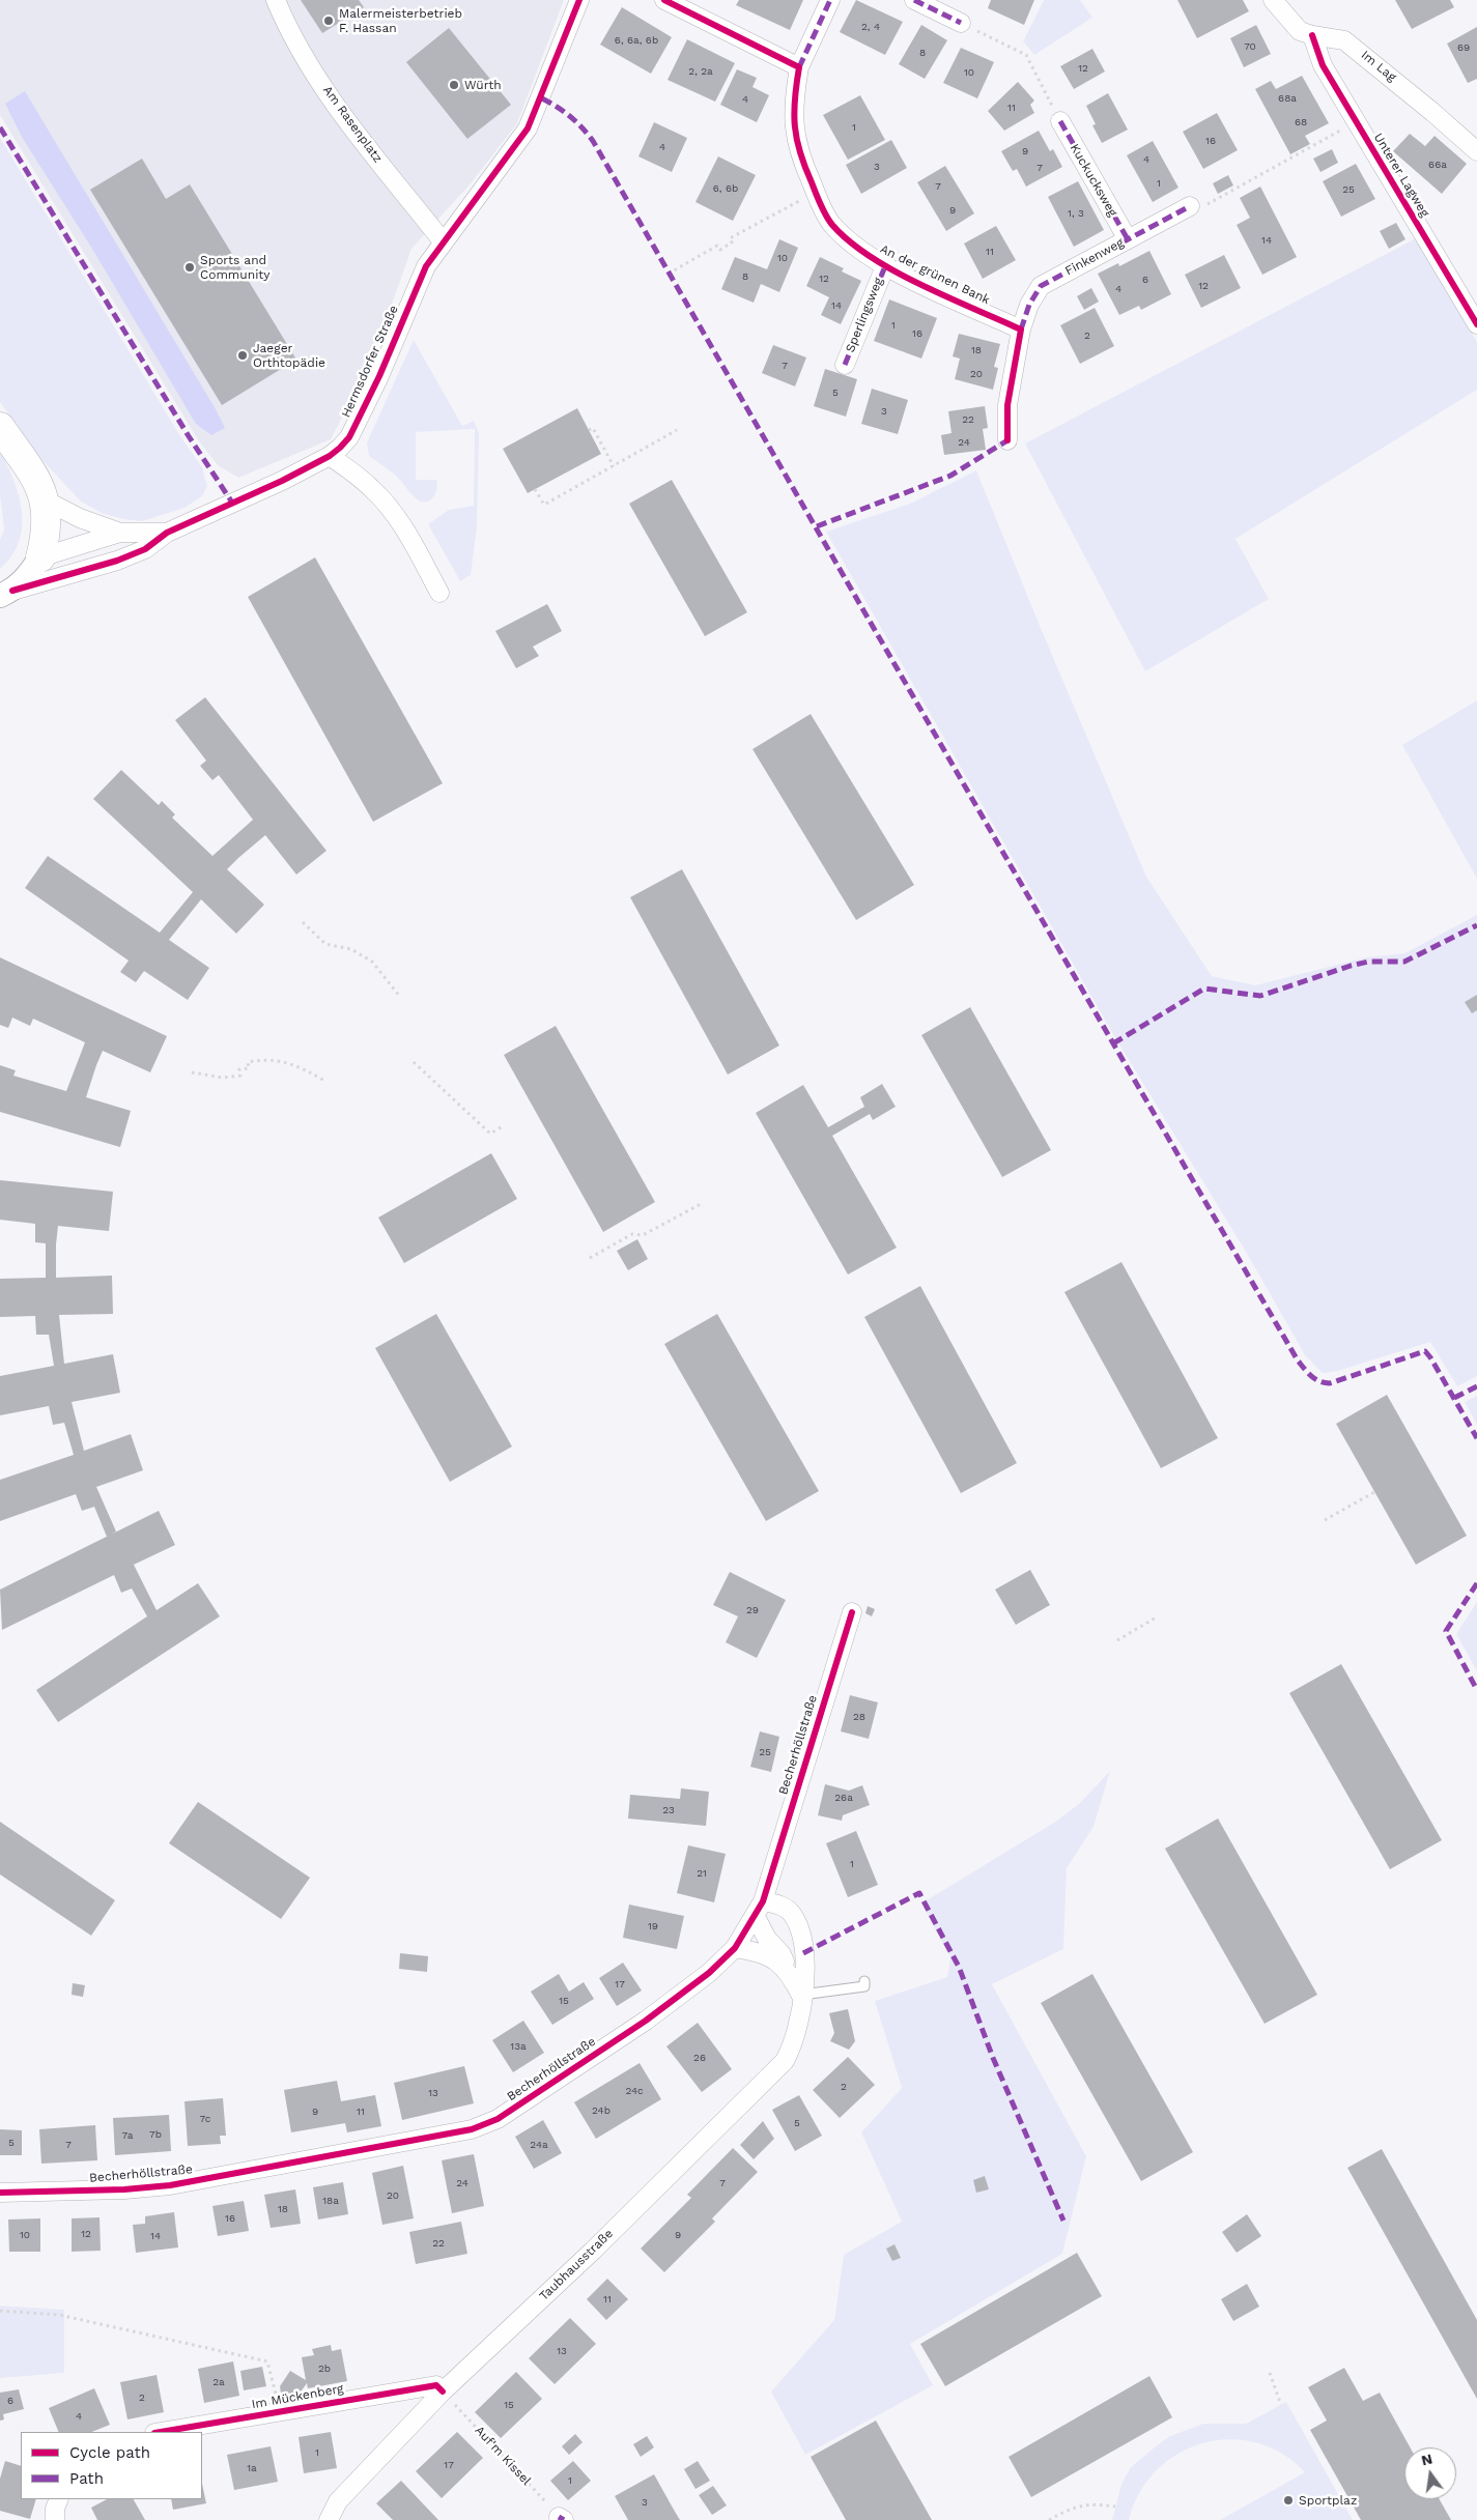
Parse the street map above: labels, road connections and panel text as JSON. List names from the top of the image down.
{
  "streets": {
    "street": [
      "Im Lag",
      "Am Rasenplatz",
      "Unterer Lagweg",
      "Kuckucksweg",
      "Finkenweg",
      "An der grünen Bank",
      "Sperlingsweg",
      "Hermsdorfer Straße",
      "Becherhöllstraße",
      "Taubhausstraße",
      "Im Mückenberg"
    ],
    "path": ["Auf'm Kissel"]
  },
  "crossings": [
    ["Im Lag", "Unterer Lagweg"],
    ["Am Rasenplatz", "Hermsdorfer Straße"],
    ["Kuckucksweg", "Finkenweg"],
    ["Finkenweg", "An der grünen Bank"],
    ["An der grünen Bank", "Sperlingsweg"],
    ["Becherhöllstraße", "Taubhausstraße"],
    ["Taubhausstraße", "Im Mückenberg"],
    ["Taubhausstraße", "Auf'm Kissel"],
    ["Im Mückenberg", "Auf'm Kissel"]
  ],
  "places": [
    "Malermeisterbetrieb F. Hassan",
    "Würth",
    "Sports and Community",
    "Jaeger Orthtopädie",
    "Sportplaz"
  ],
  "house_numbers": [
    "2, 4",
    "6, 6a, 6b",
    "70",
    "69",
    "8",
    "12",
    "2, 2a",
    "10",
    "68a",
    "4",
    "11",
    "68",
    "1",
    "16",
    "4",
    "9",
    "4",
    "66a",
    "3",
    "7",
    "1",
    "7",
    "6, 6b",
    "25",
    "9",
    "1, 3",
    "14",
    "11",
    "10",
    "8",
    "12",
    "6",
    "12",
    "4",
    "14",
    "1",
    "16",
    "2",
    "18",
    "7",
    "20",
    "5",
    "3",
    "22",
    "24",
    "29",
    "28",
    "25",
    "26a",
    "23",
    "1",
    "21",
    "19",
    "17",
    "15",
    "13a",
    "26",
    "2",
    "24c",
    "13",
    "24b",
    "9",
    "11",
    "7c",
    "5",
    "7b",
    "7a",
    "5",
    "7",
    "24a",
    "24",
    "7",
    "20",
    "18a",
    "18",
    "16",
    "12",
    "10",
    "9",
    "14",
    "22",
    "11",
    "13",
    "2b",
    "2a",
    "2",
    "6",
    "15",
    "4",
    "1",
    "17",
    "1a",
    "1",
    "3"
  ],
  "legend": ["Cycle path", "Path"],
  "north": "top"
}
